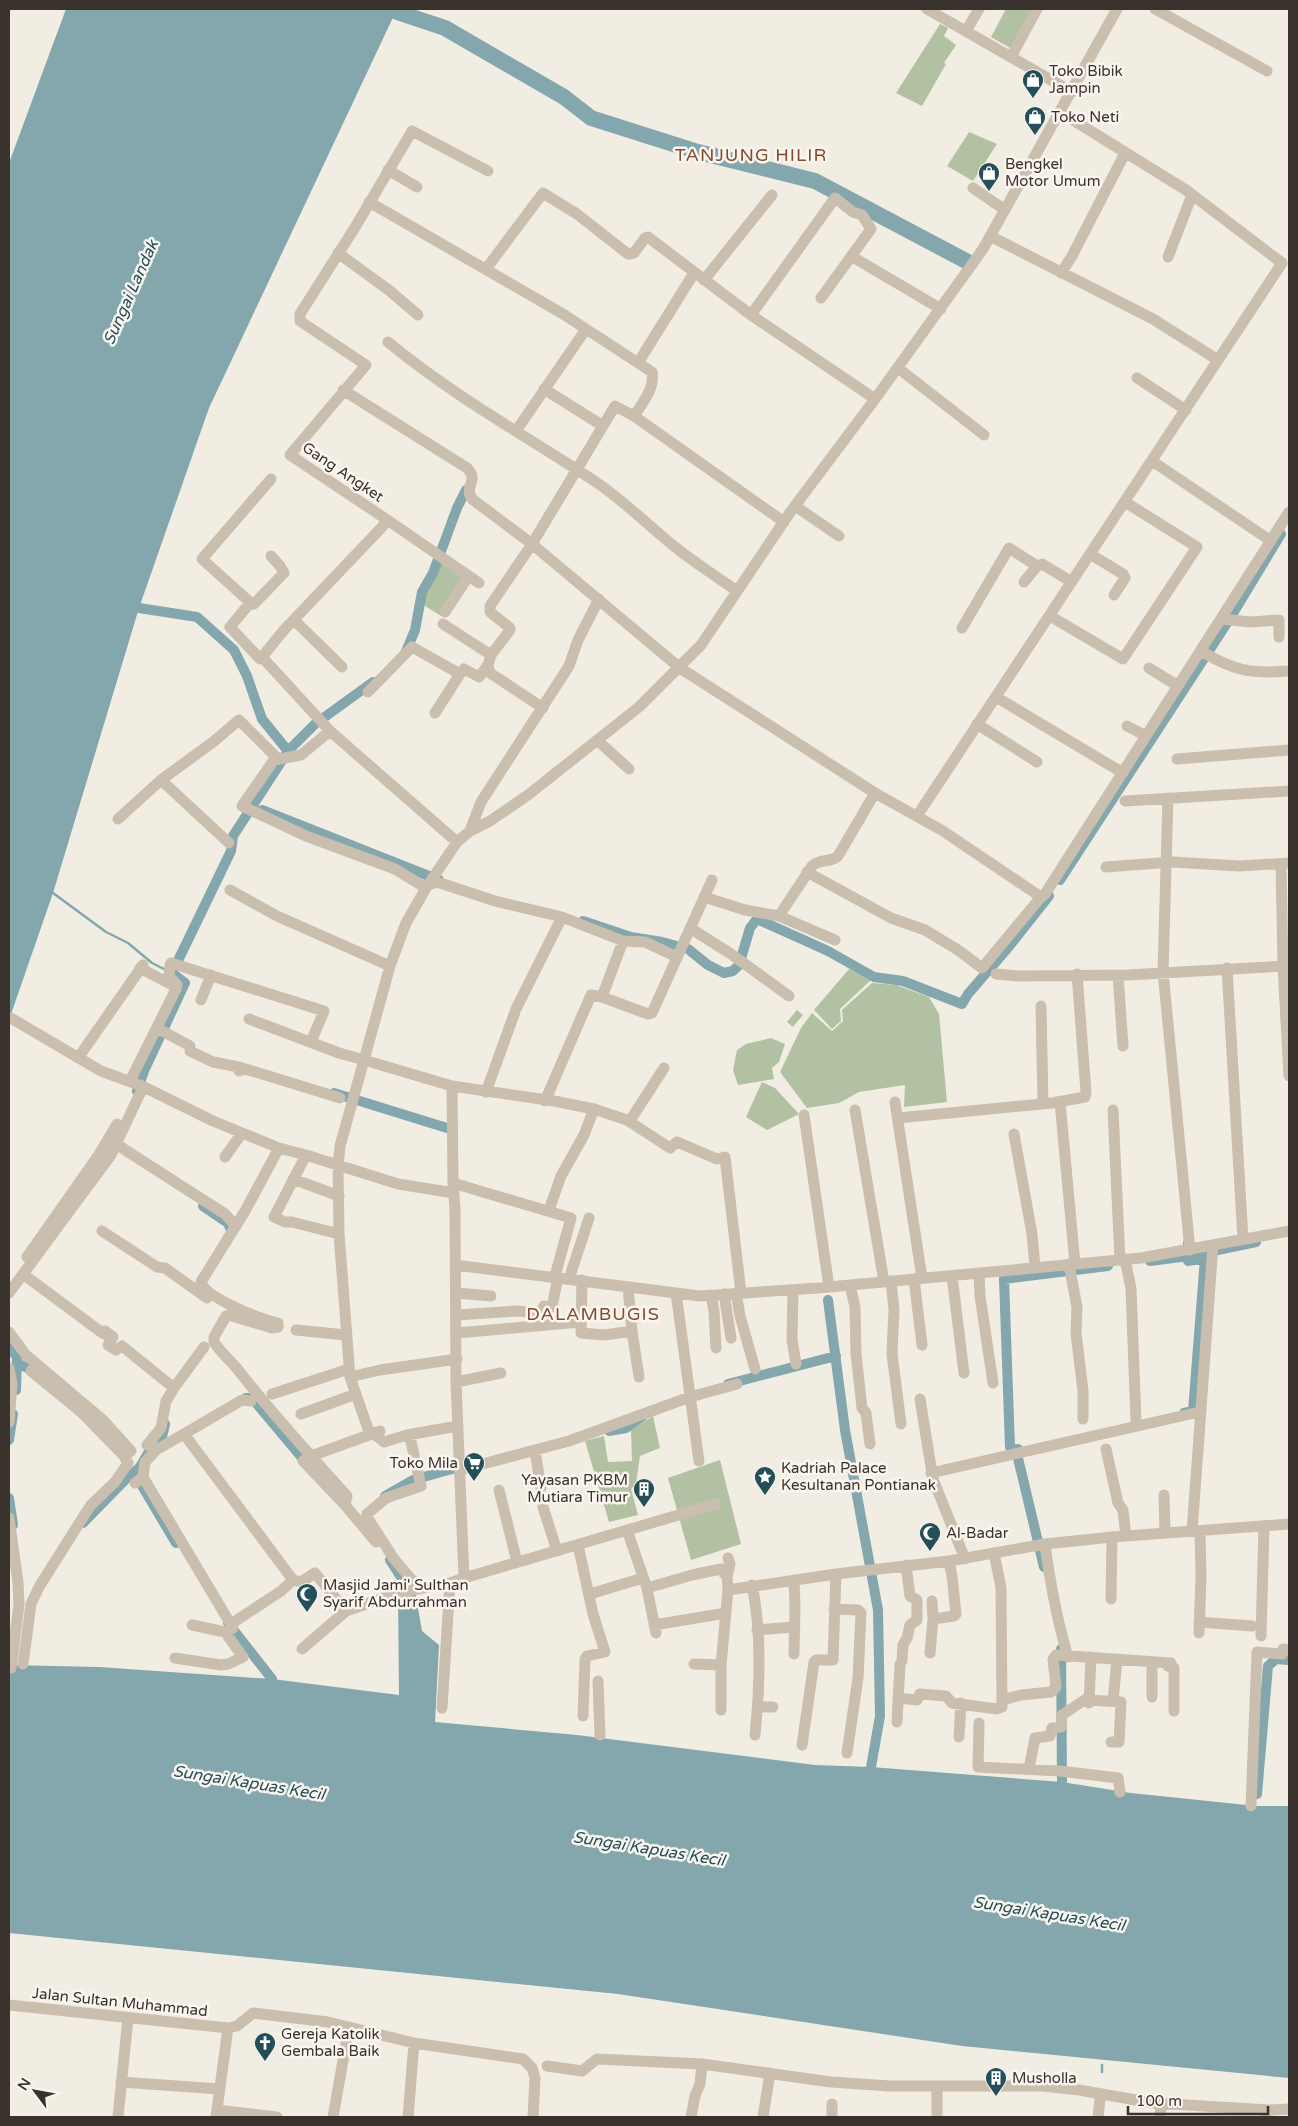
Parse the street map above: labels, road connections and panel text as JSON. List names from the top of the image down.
{
  "streets": {
    "street": ["Gang Angket", "Jalan Sultan Muhammad"]
  },
  "districts": ["TANJUNG HILIR", "DALAMBUGIS"],
  "water": ["Sungai Landak", "Sungai Kapuas Kecil"],
  "places": {
    "shop": ["Toko Bibik Jampin", "Toko Neti", "Bengkel Motor Umum"],
    "supermarket": ["Toko Mila"],
    "place": ["Kadriah Palace Kesultanan Pontianak"],
    "building": ["Yayasan PKBM Mutiara Timur", "Musholla"],
    "mosque": ["Al-Badar", "Masjid Jami' Sulthan Syarif Abdurrahman"],
    "church": ["Gereja Katolik Gembala Baik"]
  },
  "scale_bar": "100 m",
  "north": "top left"
}
